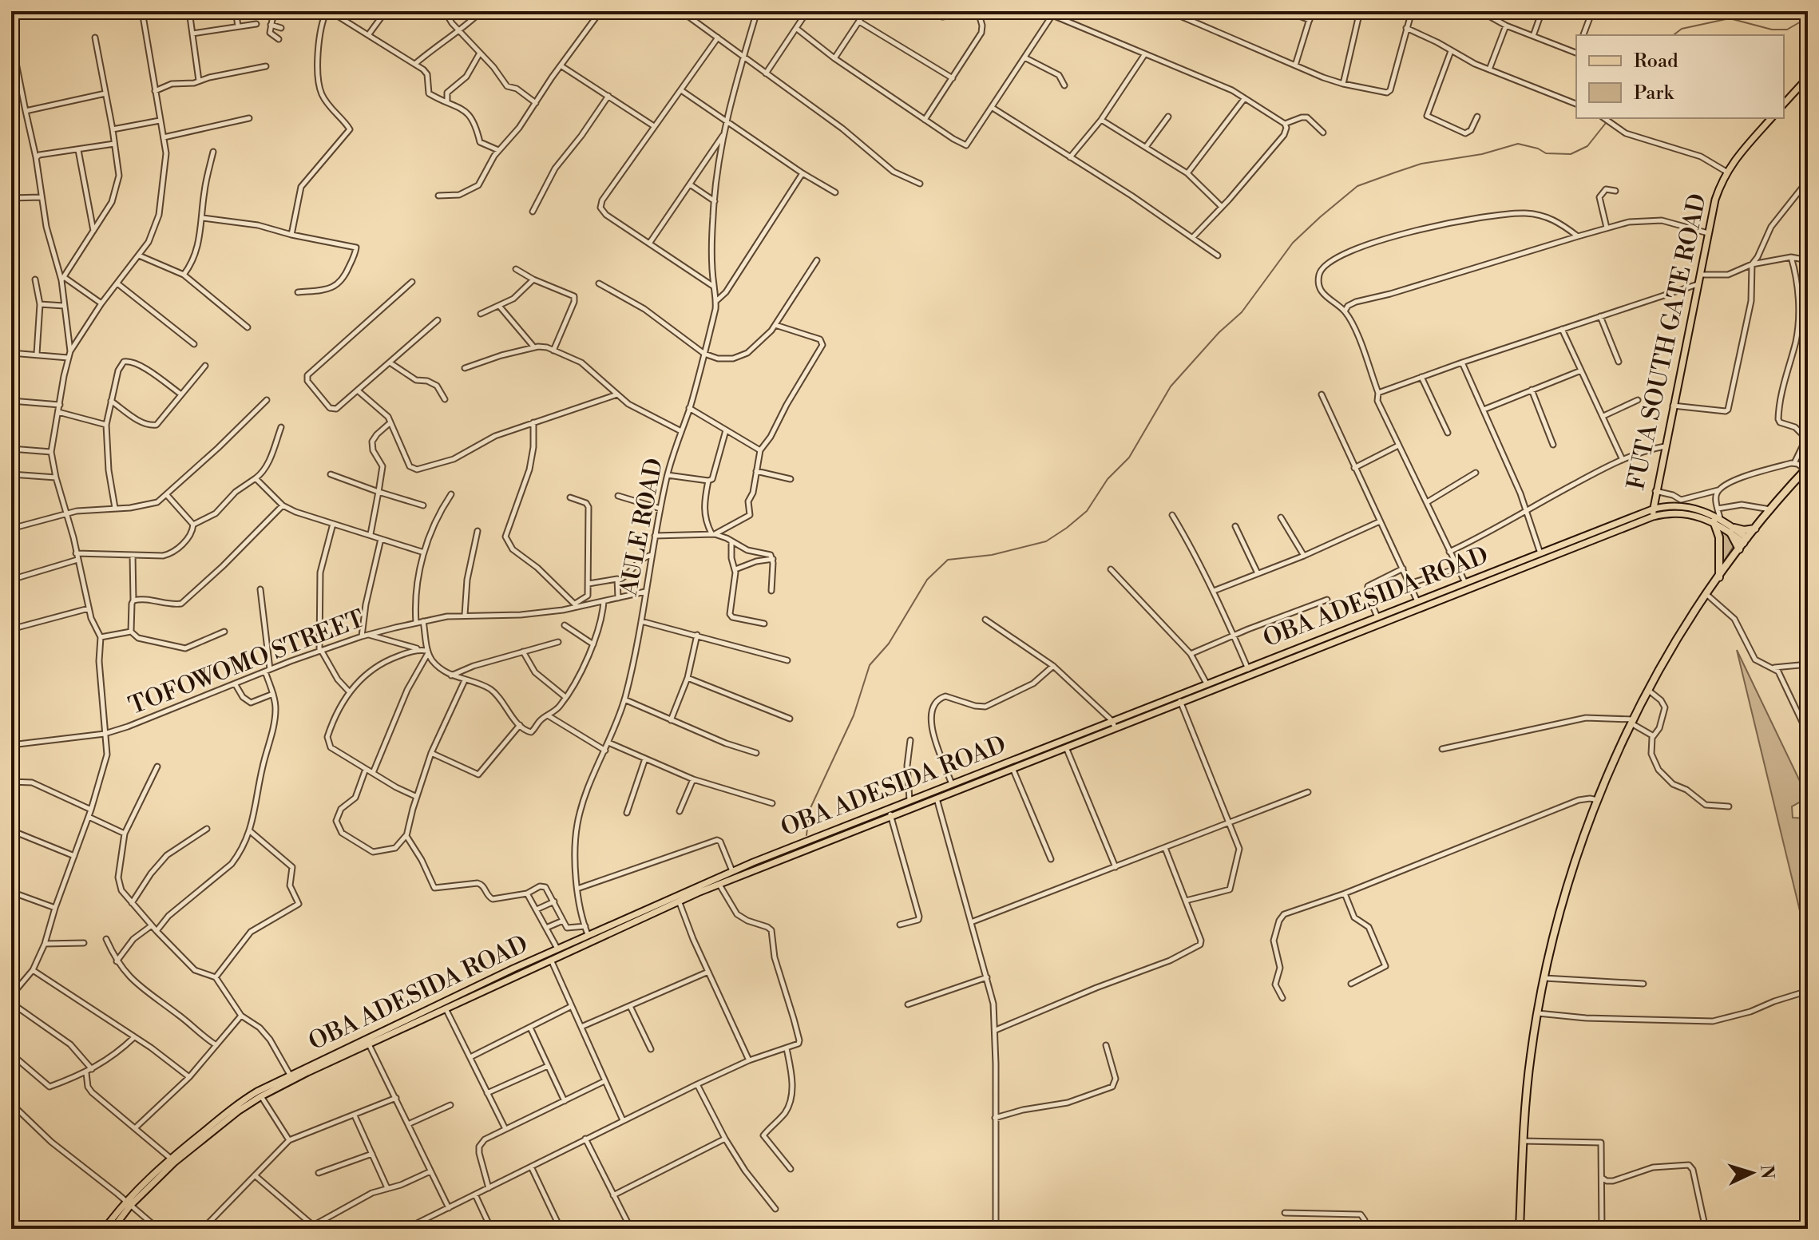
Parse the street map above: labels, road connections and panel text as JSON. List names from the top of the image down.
{
  "streets": {
    "main road": ["FUTA SOUTH GATE ROAD", "OBA ADESIDA ROAD"],
    "street": ["AULE ROAD", "TOFOWOMO STREET"]
  },
  "crossings": [
    ["FUTA SOUTH GATE ROAD", "OBA ADESIDA ROAD"],
    ["AULE ROAD", "OBA ADESIDA ROAD"],
    ["AULE ROAD", "TOFOWOMO STREET"]
  ],
  "legend": ["Road", "Park"],
  "north": "right"
}
